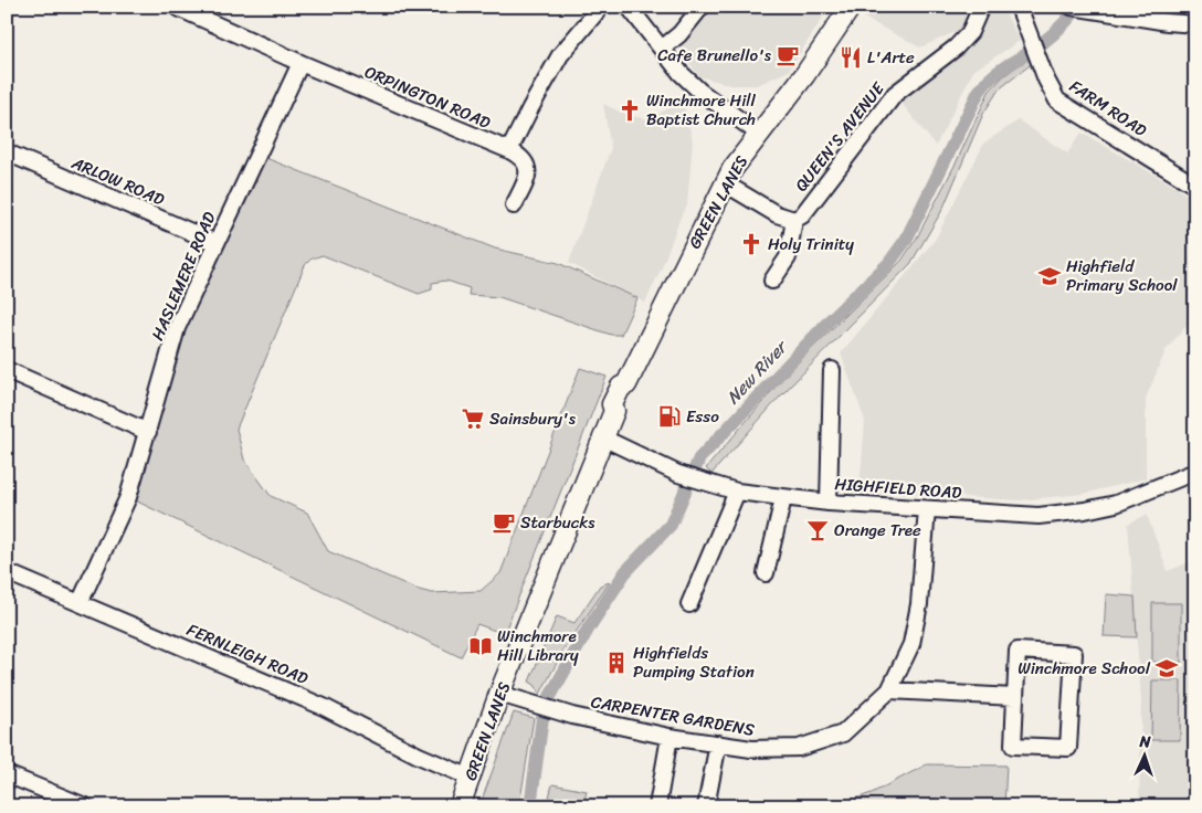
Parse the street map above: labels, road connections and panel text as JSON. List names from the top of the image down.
{
  "streets": {
    "main road": ["GREEN LANES"],
    "street": [
      "ORPINGTON ROAD",
      "FARM ROAD",
      "QUEEN'S AVENUE",
      "ARLOW ROAD",
      "HASLEMERE ROAD",
      "HIGHFIELD ROAD",
      "FERNLEIGH ROAD",
      "CARPENTER GARDENS"
    ]
  },
  "crossings": [
    ["ORPINGTON ROAD", "HASLEMERE ROAD"],
    ["ARLOW ROAD", "HASLEMERE ROAD"],
    ["GREEN LANES", "HIGHFIELD ROAD"],
    ["GREEN LANES", "FERNLEIGH ROAD"],
    ["GREEN LANES", "CARPENTER GARDENS"],
    ["HASLEMERE ROAD", "FERNLEIGH ROAD"],
    ["HIGHFIELD ROAD", "CARPENTER GARDENS"]
  ],
  "water": ["New River"],
  "places": {
    "cafe": ["Cafe Brunello's", "Starbucks"],
    "restaurant": ["L'Arte"],
    "church": ["Winchmore Hill Baptist Church", "Holy Trinity"],
    "school or university": ["Highfield Primary School", "Winchmore School"],
    "fuel station": ["Esso"],
    "supermarket": ["Sainsbury's"],
    "bar": ["Orange Tree"],
    "library": ["Winchmore Hill Library"],
    "building": ["Highfields Pumping Station"]
  },
  "north": "top"
}
